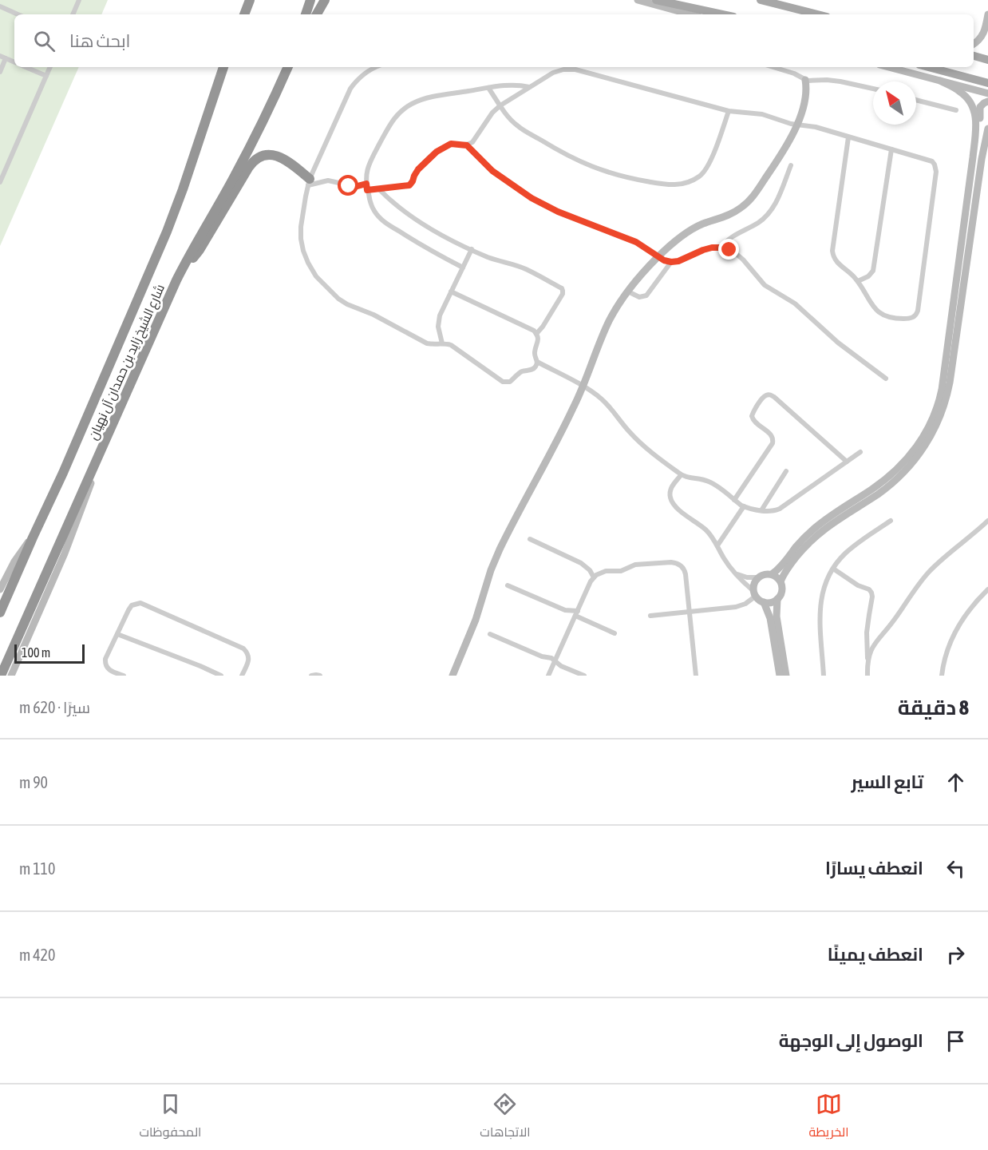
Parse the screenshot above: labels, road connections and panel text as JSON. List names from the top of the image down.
{
  "streets": {
    "highway": ["شارع الشيخ زايد بن حمدان آل نهيان"]
  },
  "scale_bar": "100 m",
  "north": "top left",
  "page": {
    "search": "ابحث هنا",
    "scale": "100 m",
    "heading": ["8 دقيقة", "سيرًا · 620 m"],
    "list": [
      ["تابع السير", "90 m"],
      ["انعطف يسارًا", "110 m"],
      ["انعطف يمينًا", "420 m"],
      "الوصول إلى الوجهة"
    ],
    "nav": ["الخريطة", "الاتجاهات", "المحفوظات"]
  }
}
